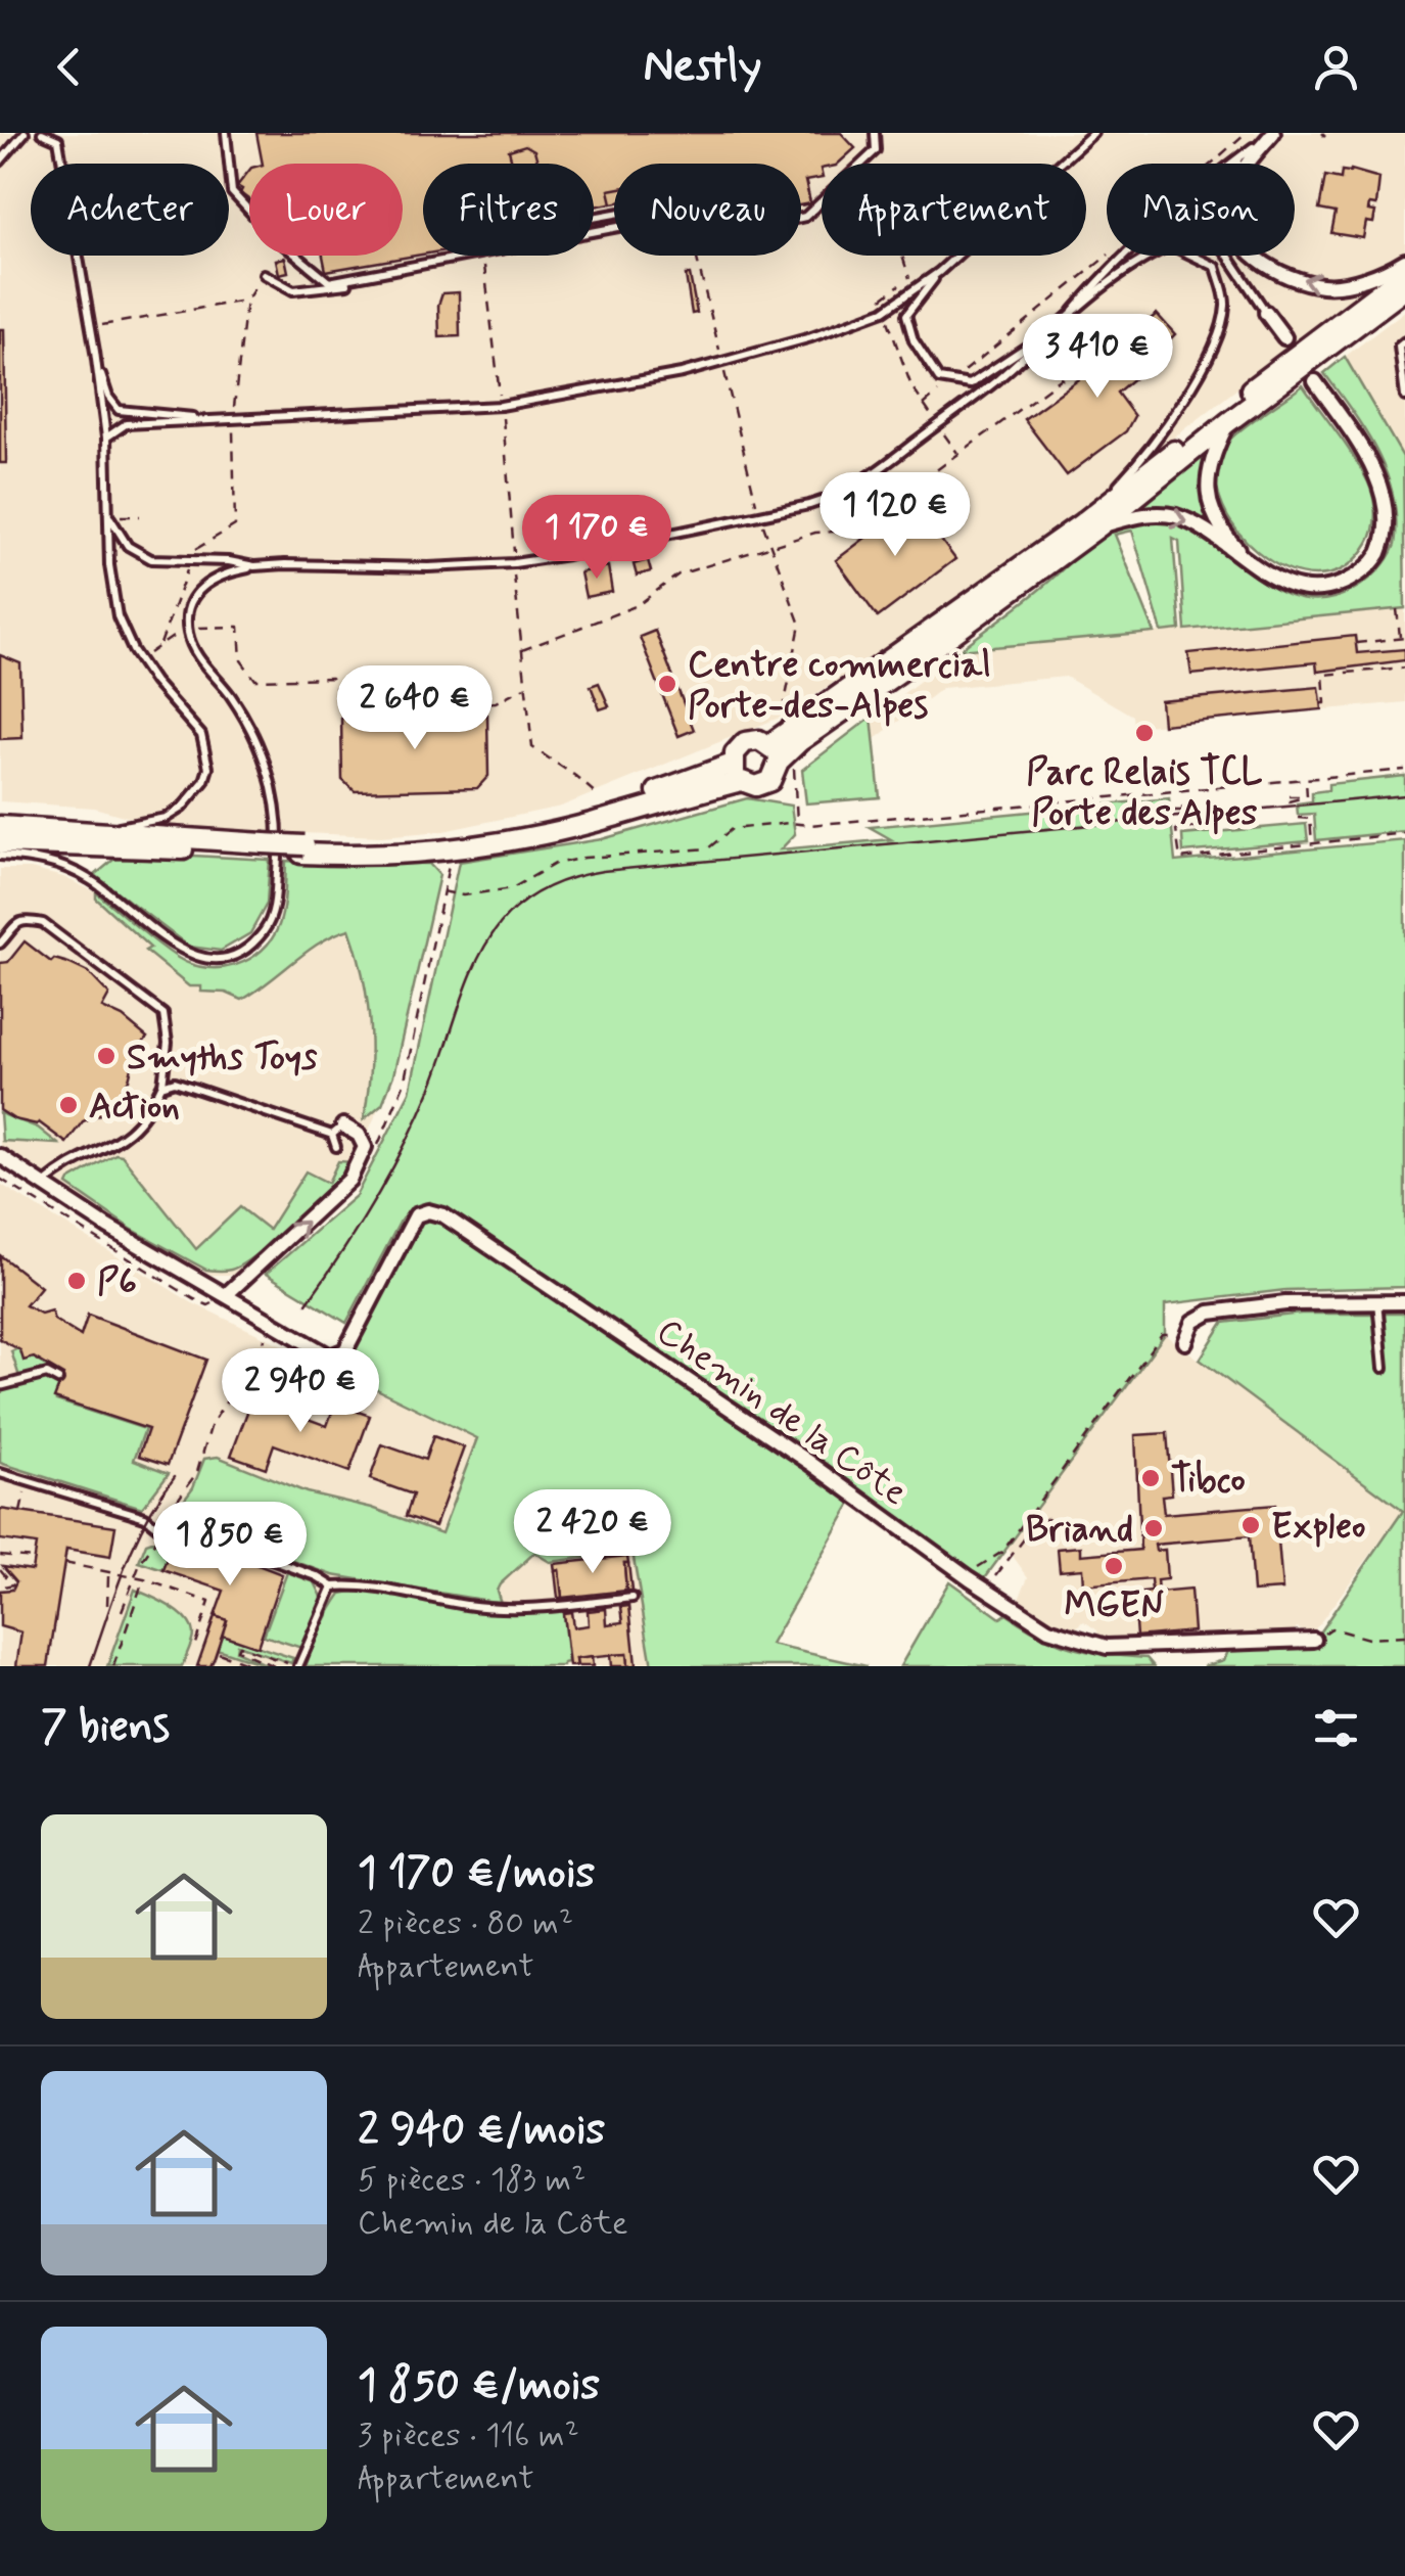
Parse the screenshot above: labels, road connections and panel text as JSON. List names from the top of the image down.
{
  "streets": {
    "street": ["Chemin de la Côte"]
  },
  "places": [
    "Centre commercial Porte-des-Alpes",
    "Parc Relais TCL Porte des Alpes",
    "Smyths Toys",
    "Action",
    "P6",
    "Tibco",
    "Expleo",
    "Briand",
    "MGEN"
  ],
  "page": {
    "header": "Nestly",
    "chip": [
      "Acheter",
      "Louer",
      "Filtres",
      "Nouveau",
      "Appartement",
      "Maison"
    ],
    "price": [
      "3 410 €",
      "1 120 €",
      "1 170 €",
      "2 640 €",
      "2 940 €",
      "2 420 €",
      "1 850 €"
    ],
    "heading": "7 biens",
    "list": [
      {
        "name": "1 170 €/mois",
        "note": "2 pièces · 80 m² · Appartement"
      },
      {
        "name": "2 940 €/mois",
        "note": "5 pièces · 183 m² · Chemin de la Côte"
      },
      {
        "name": "1 850 €/mois",
        "note": "3 pièces · 116 m² · Appartement"
      }
    ]
  }
}
